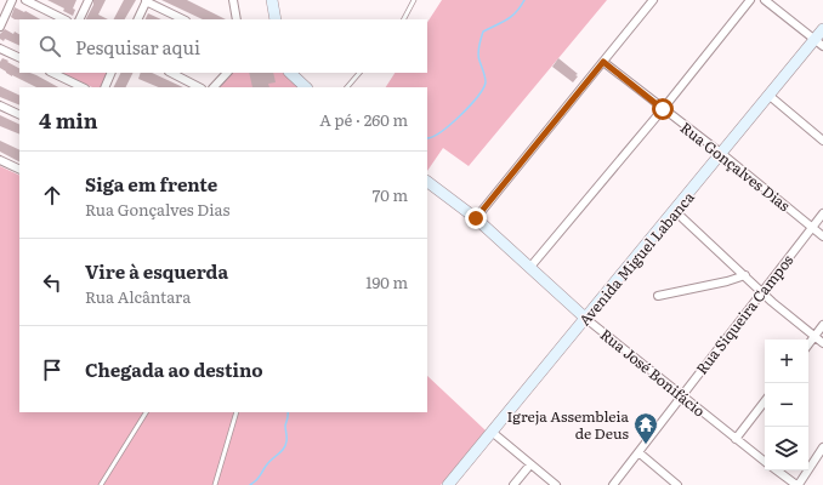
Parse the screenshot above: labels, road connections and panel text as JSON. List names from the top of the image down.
{
  "streets": {
    "main road": ["Avenida Miguel Labanca", "Rua José Bonifácio"],
    "street": ["Rua Gonçalves Dias", "Rua Siqueira Campos"]
  },
  "crossings": [
    ["Rua Gonçalves Dias", "Avenida Miguel Labanca"],
    ["Rua Gonçalves Dias", "Rua Siqueira Campos"],
    ["Avenida Miguel Labanca", "Rua José Bonifácio"],
    ["Rua Siqueira Campos", "Rua José Bonifácio"]
  ],
  "places": {
    "temple": ["Igreja Assembleia de Deus"]
  },
  "page": {
    "search": "Pesquisar aqui",
    "heading": ["4 min", "A pé · 260 m"],
    "list": [
      ["Siga em frente", "Rua Gonçalves Dias", "70 m"],
      ["Vire à esquerda", "Rua Alcântara", "190 m"],
      "Chegada ao destino"
    ],
    "map_buttons": ["+", "−"]
  }
}
